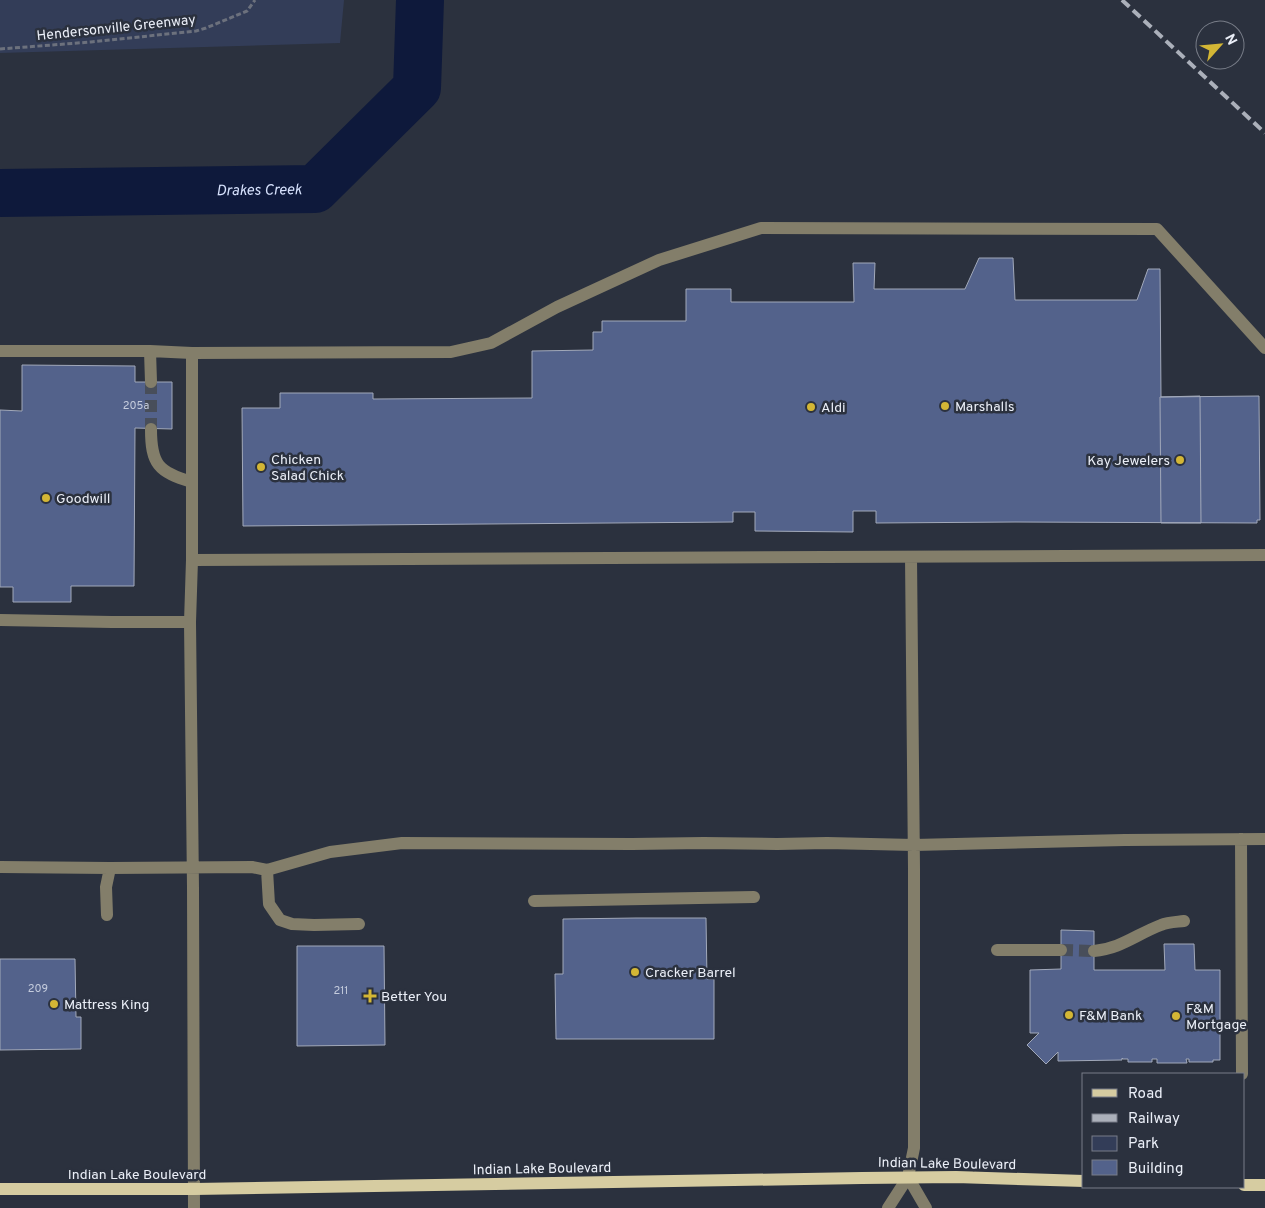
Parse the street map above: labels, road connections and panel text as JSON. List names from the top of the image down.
{
  "streets": {
    "main road": ["Indian Lake Boulevard"],
    "path": ["Hendersonville Greenway"]
  },
  "water": ["Drakes Creek"],
  "places": {
    "other": [
      "Marshalls",
      "Aldi",
      "Kay Jewelers",
      "Chicken Salad Chick",
      "Goodwill",
      "Cracker Barrel",
      "Mattress King",
      "F&M Bank",
      "F&M Mortgage"
    ],
    "health": ["Better You"]
  },
  "house_numbers": ["205a", "209", "211"],
  "legend": [
    "Road",
    "Railway",
    "Park",
    "Building"
  ],
  "north": "top right"
}
